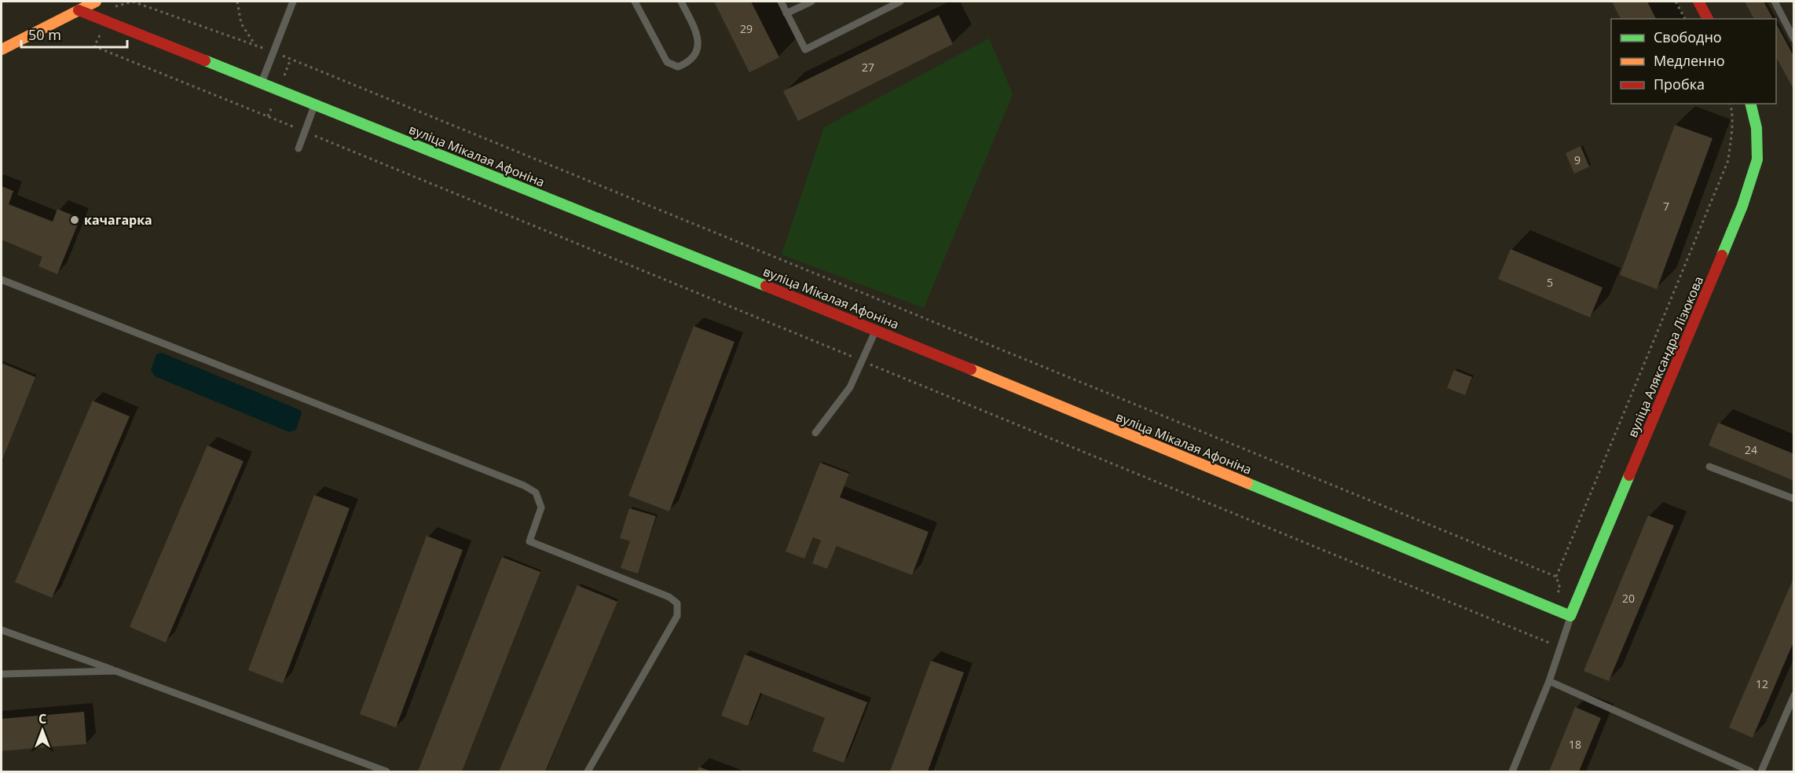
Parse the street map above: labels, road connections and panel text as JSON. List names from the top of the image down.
{
  "streets": {
    "street": ["вуліца Мікалая Афоніна", "вуліца Аляксандра Лізюкова"]
  },
  "crossings": [
    ["вуліца Мікалая Афоніна", "вуліца Аляксандра Лізюкова"]
  ],
  "places": ["качагарка"],
  "house_numbers": [
    "29",
    "27",
    "9",
    "7",
    "5",
    "24",
    "20",
    "12",
    "18"
  ],
  "legend": ["Свободно", "Медленно", "Пробка"],
  "scale_bar": "50 m",
  "north": "top"
}
